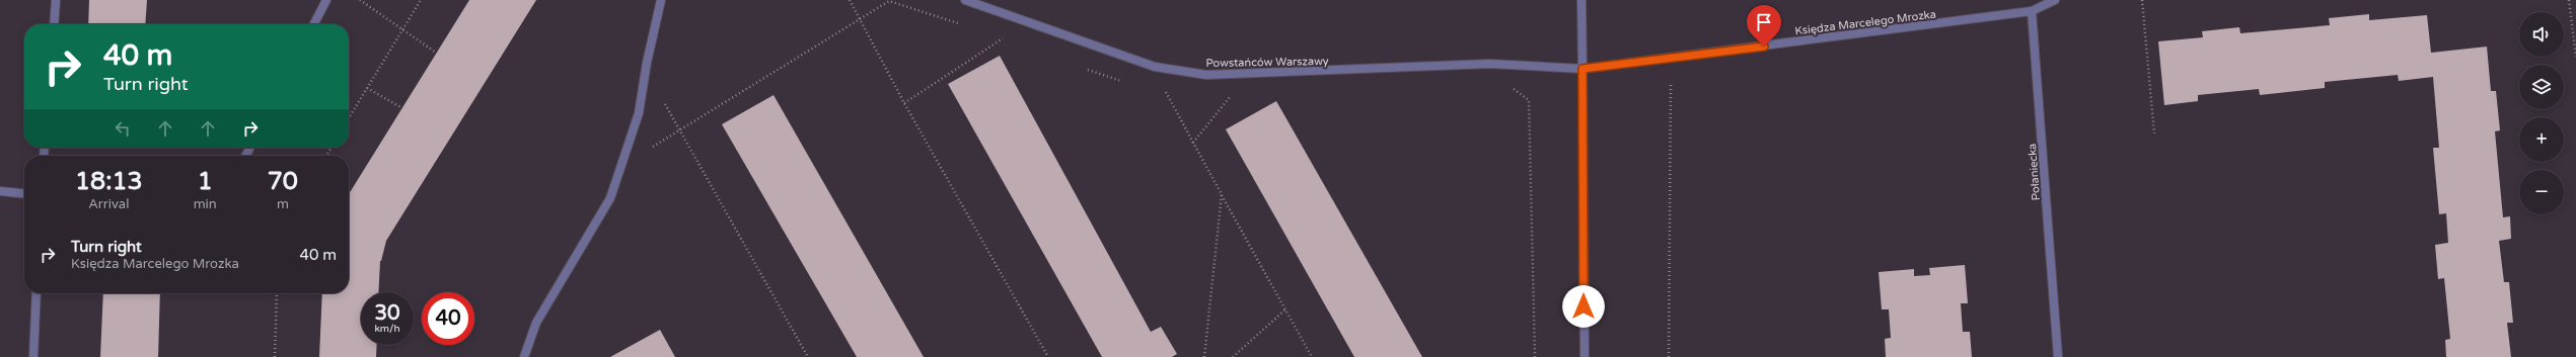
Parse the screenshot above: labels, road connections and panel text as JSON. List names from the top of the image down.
{
  "streets": {
    "street": ["Księdza Marcelego Mrozka", "Powstańców Warszawy", "Połaniecka"]
  },
  "crossings": [
    ["Księdza Marcelego Mrozka", "Powstańców Warszawy"],
    ["Księdza Marcelego Mrozka", "Połaniecka"]
  ],
  "page": {
    "map_buttons": ["+", "−"],
    "turn": ["40 m", "Turn right"],
    "eta": [
      "18:13",
      "Arrival",
      "1",
      "min",
      "70",
      "m"
    ],
    "list": [
      {
        "name": "Turn right",
        "note": "Księdza Marcelego Mrozka",
        "value": "40 m"
      }
    ],
    "speed": "30 km/h",
    "limit": "40"
  }
}
